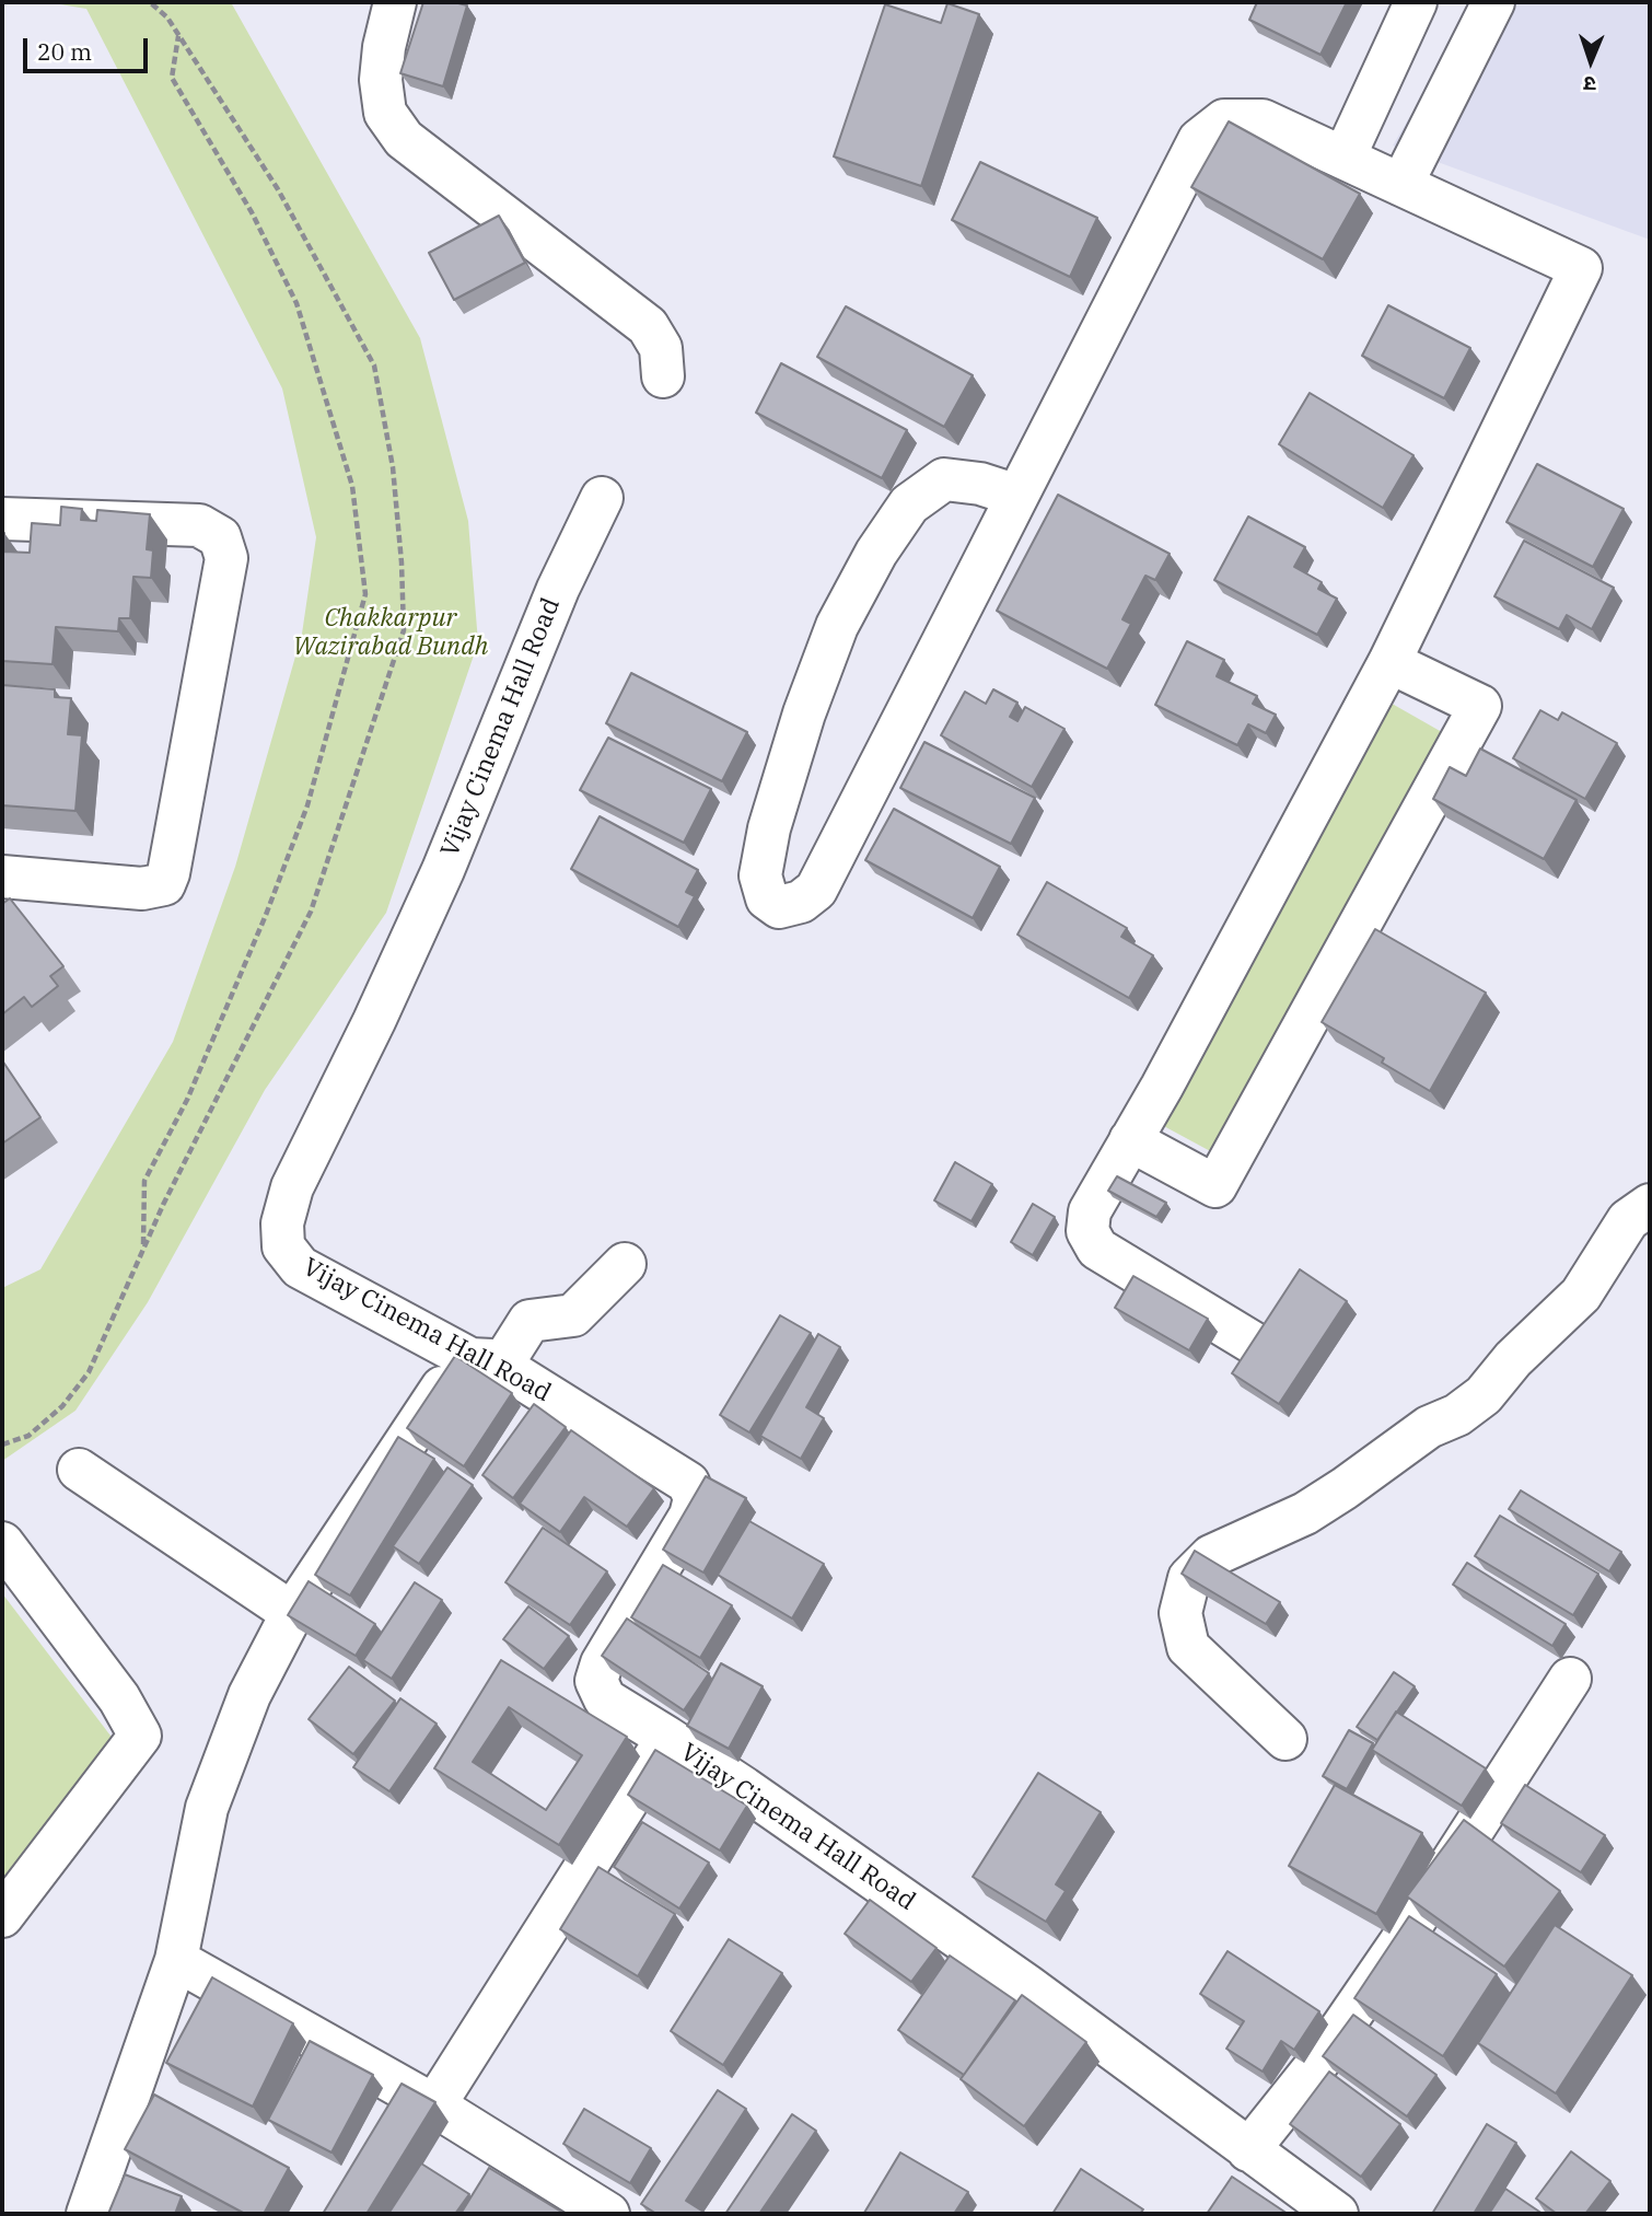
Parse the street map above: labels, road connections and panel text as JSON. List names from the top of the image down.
{
  "streets": {
    "street": ["Vijay Cinema Hall Road"]
  },
  "parks": ["Chakkarpur Wazirabad Bundh"],
  "scale_bar": "20 m",
  "north": "bottom"
}
